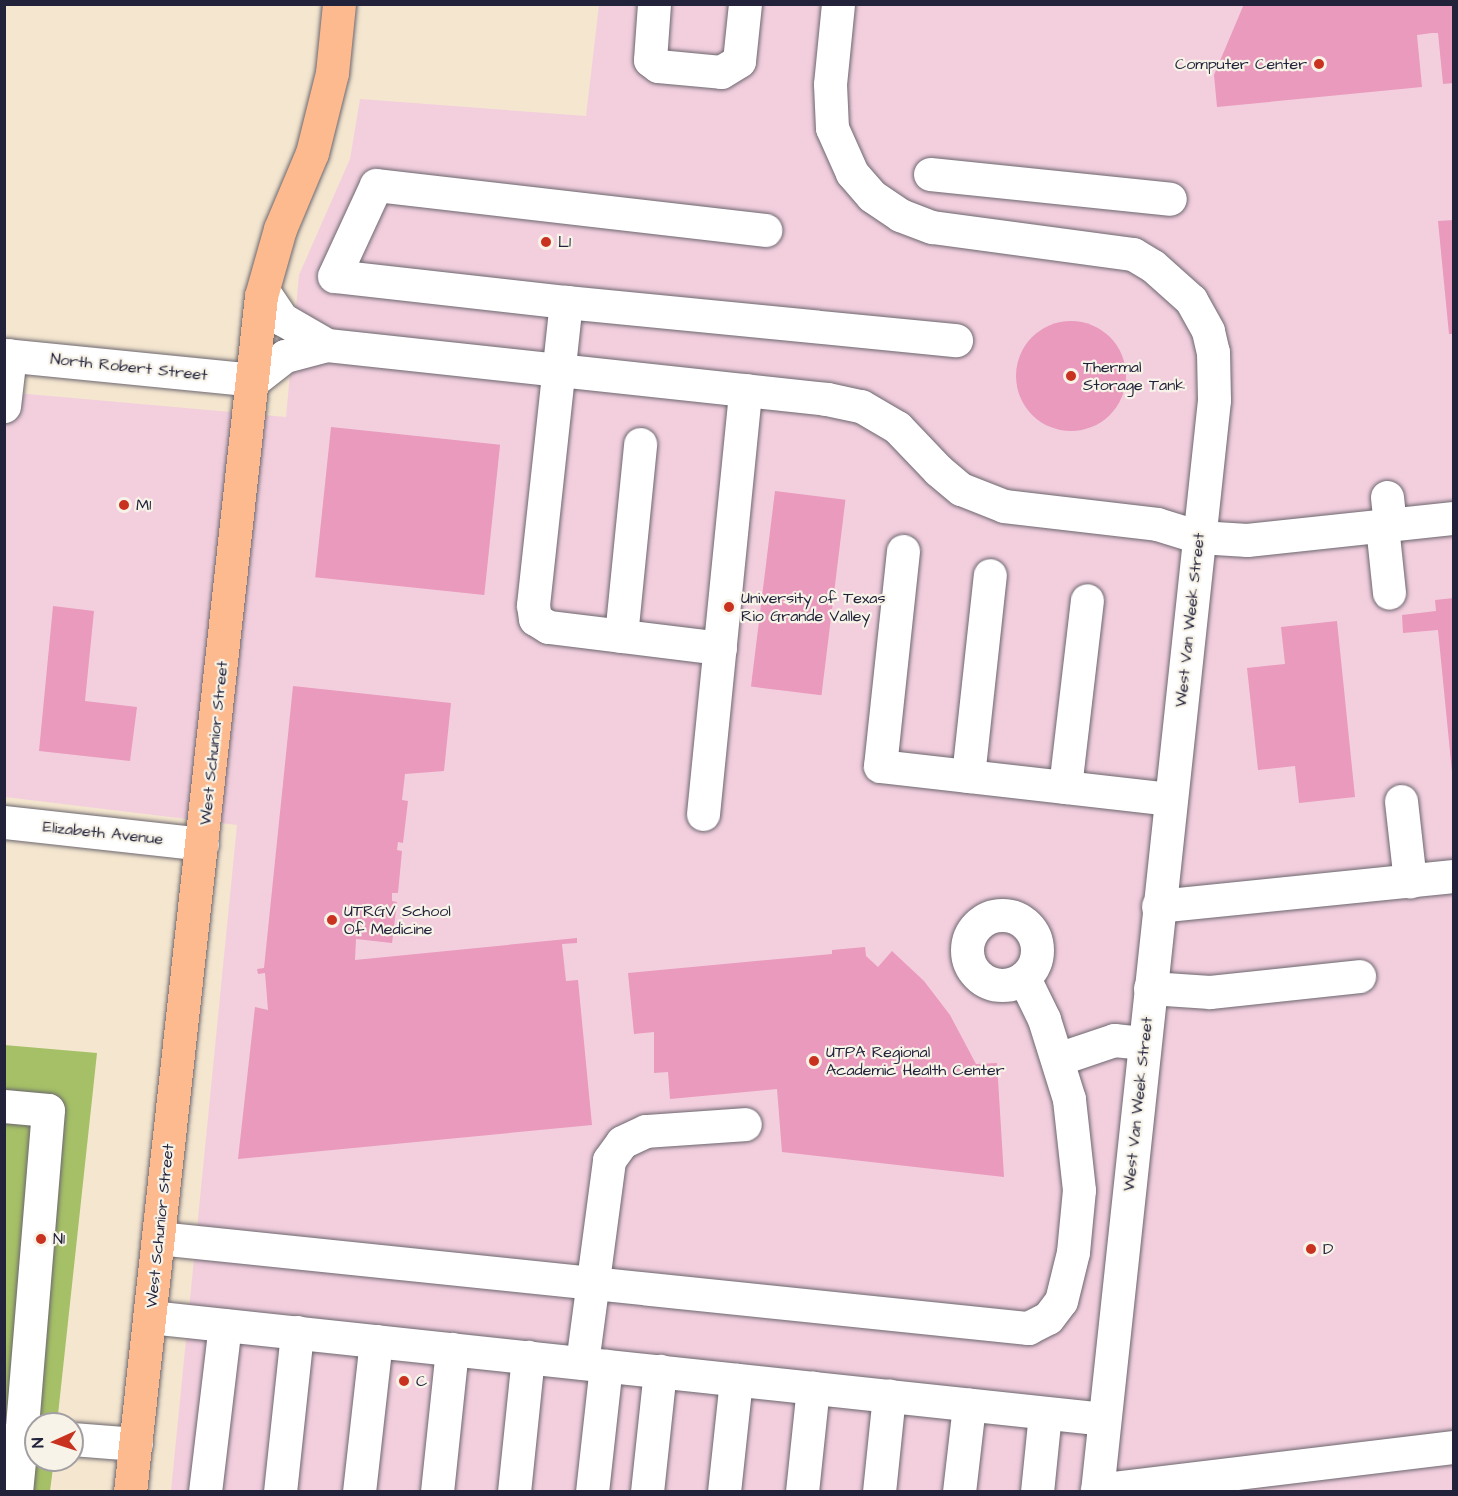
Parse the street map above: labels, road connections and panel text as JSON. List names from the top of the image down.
{
  "streets": {
    "main road": ["West Schunior Street"],
    "street": ["North Robert Street", "West Van Week Street", "Elizabeth Avenue"]
  },
  "crossings": [
    ["North Robert Street", "West Schunior Street"],
    ["West Schunior Street", "Elizabeth Avenue"]
  ],
  "places": [
    "Computer Center",
    "L1",
    "Thermal Storage Tank",
    "M1",
    "University of Texas Rio Grande Valley",
    "UTRGV School Of Medicine",
    "UTPA Regional Academic Health Center",
    "N1",
    "D",
    "C"
  ],
  "north": "left"
}
